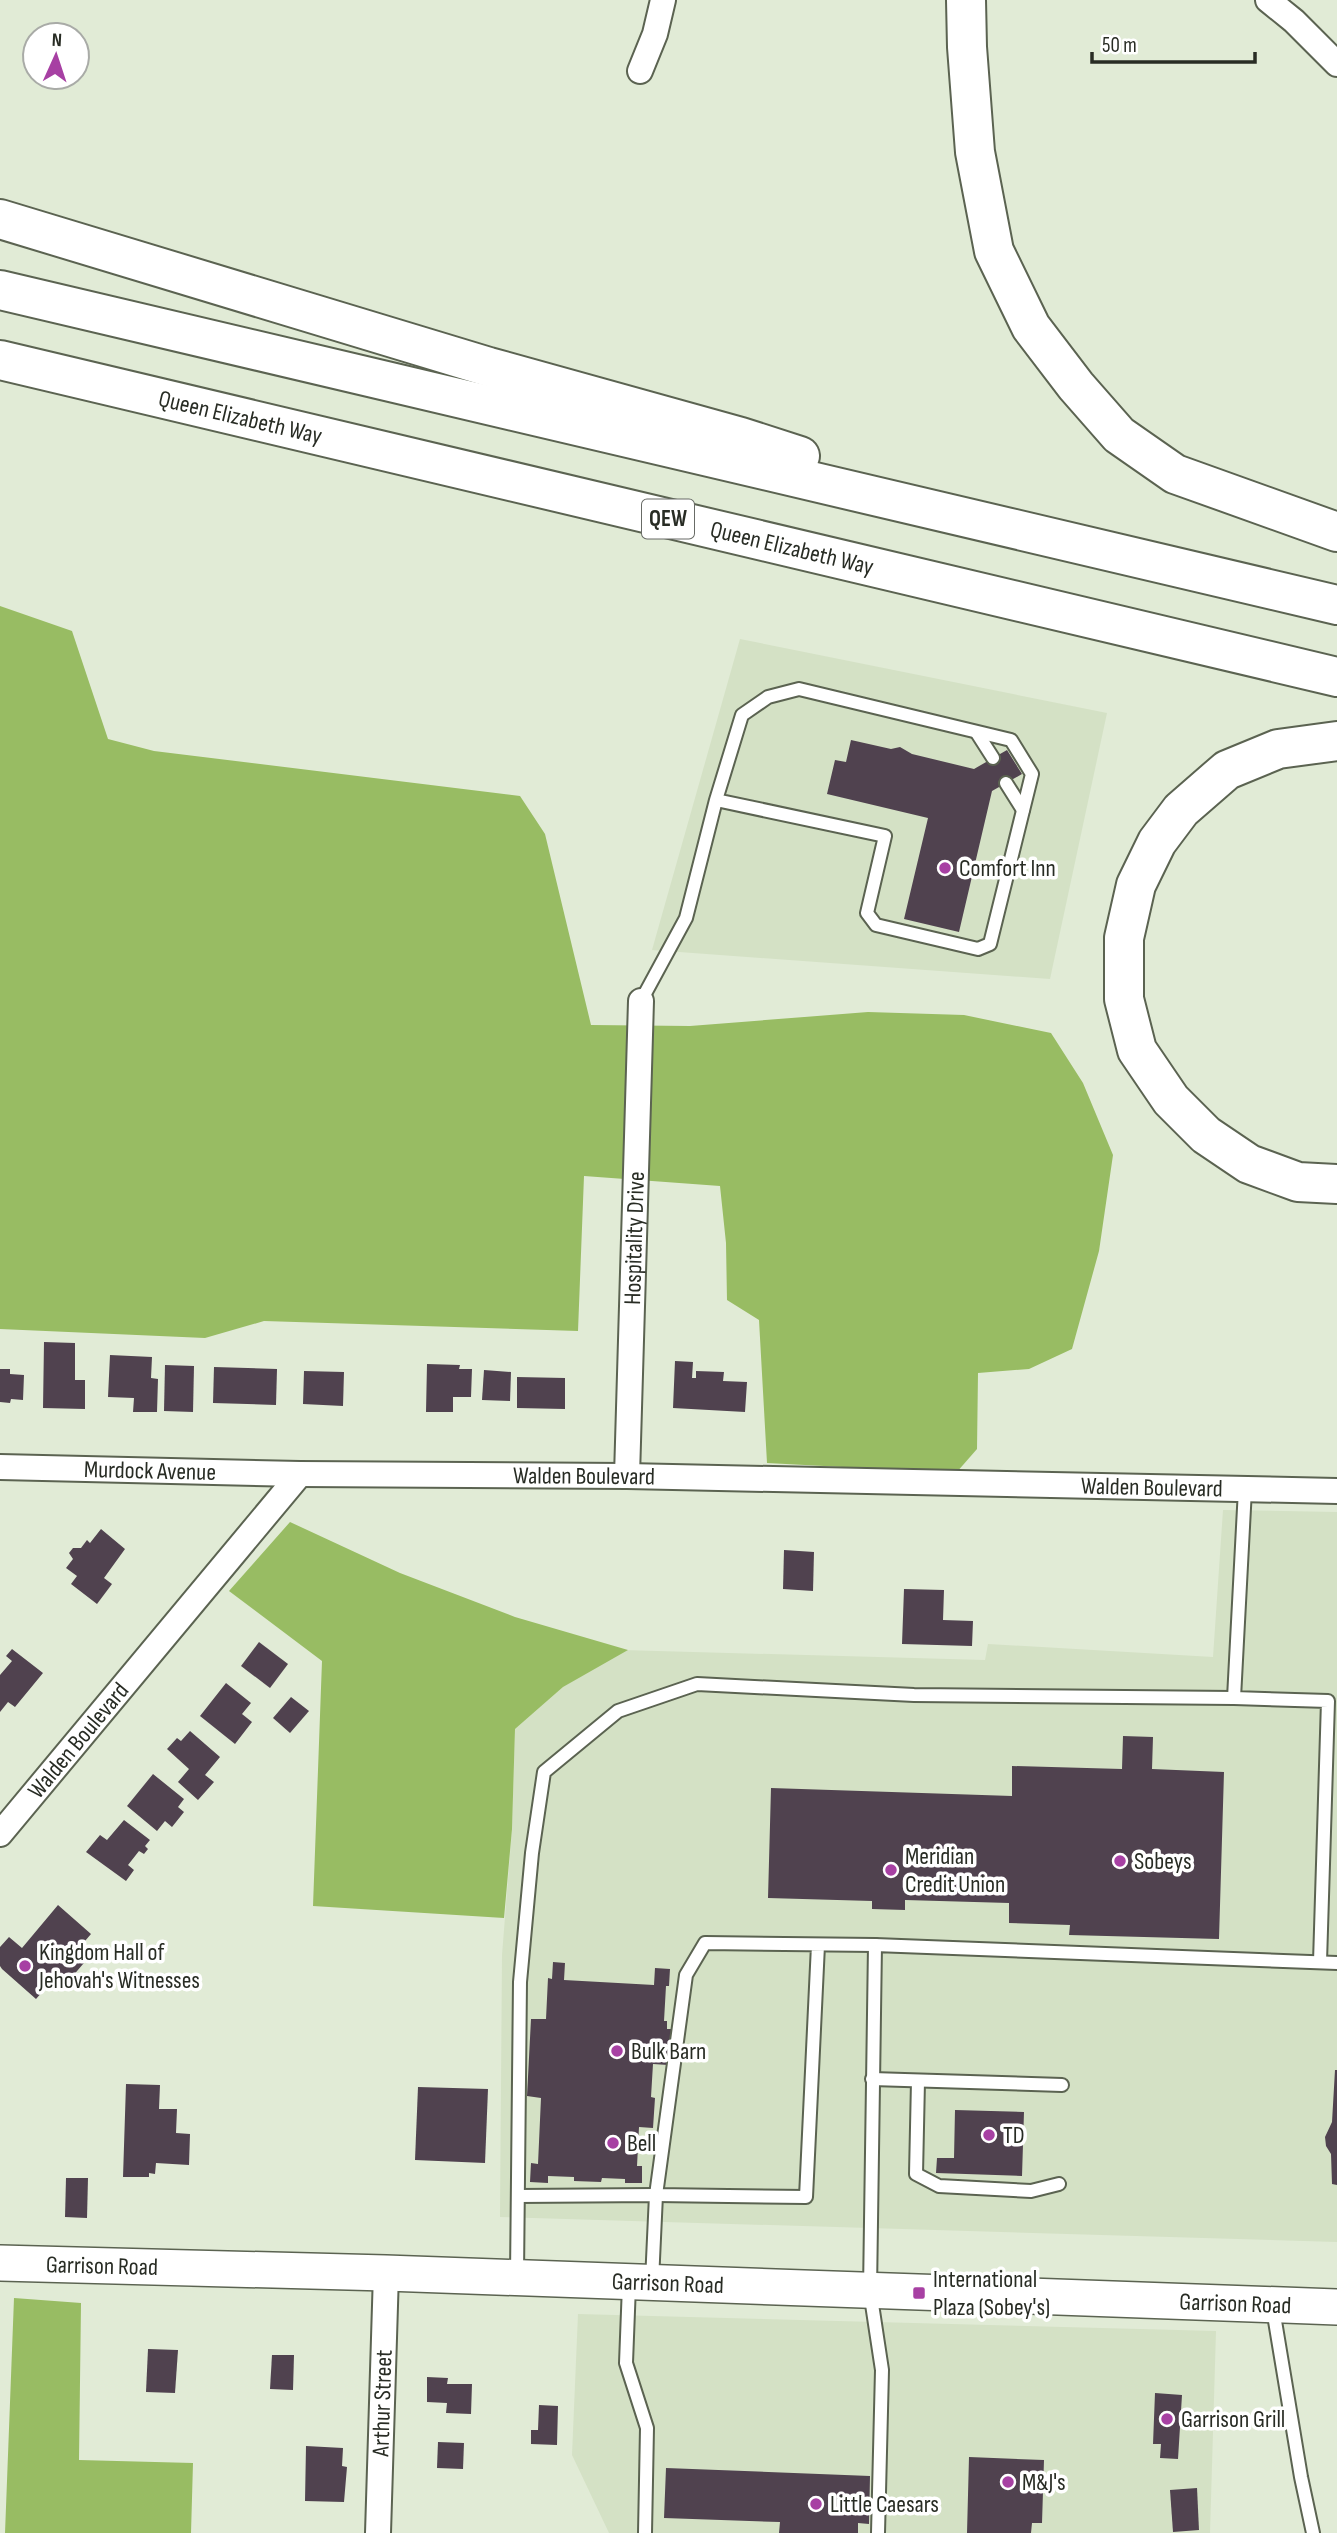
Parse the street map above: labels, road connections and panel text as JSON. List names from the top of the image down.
{
  "streets": {
    "highway": ["Queen Elizabeth Way", "QEW"],
    "main road": ["Garrison Road"],
    "street": [
      "Hospitality Drive",
      "Murdock Avenue",
      "Walden Boulevard",
      "Arthur Street"
    ]
  },
  "crossings": [
    ["Hospitality Drive", "Walden Boulevard"],
    ["Murdock Avenue", "Walden Boulevard"],
    ["Garrison Road", "Arthur Street"]
  ],
  "places": {
    "other": [
      "Comfort Inn",
      "Sobeys",
      "Meridian Credit Union",
      "Kingdom Hall of Jehovah's Witnesses",
      "Bulk Barn",
      "TD",
      "Bell",
      "Garrison Grill",
      "M&J's",
      "Little Caesars"
    ],
    "transit": ["International Plaza (Sobey's)"]
  },
  "scale_bar": "50 m",
  "north": "top"
}
